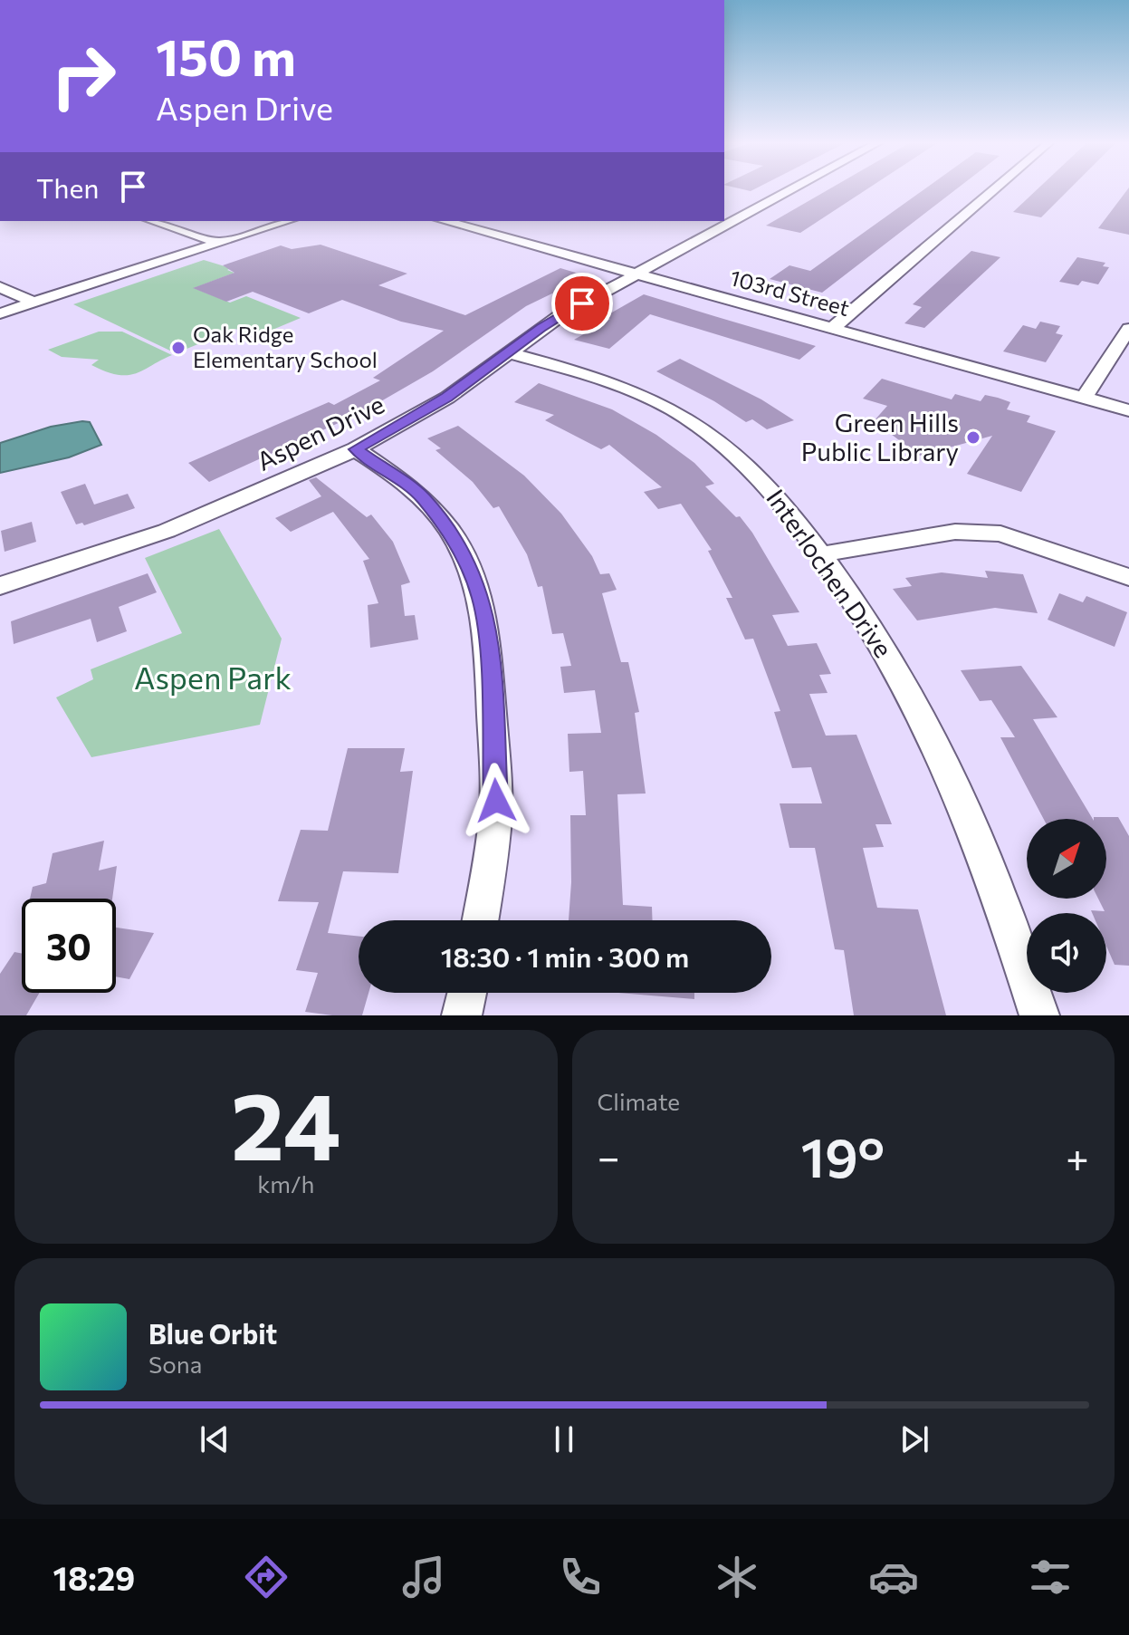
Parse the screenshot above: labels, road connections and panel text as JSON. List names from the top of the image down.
{
  "streets": {
    "street": ["103rd Street", "Aspen Drive", "Interlochen Drive"]
  },
  "crossings": [
    ["103rd Street", "Aspen Drive"],
    ["Aspen Drive", "Interlochen Drive"]
  ],
  "parks": ["Aspen Park"],
  "places": ["Oak Ridge Elementary School", "Green Hills Public Library"],
  "north": "top right",
  "page": {
    "turn": ["150 m", "Aspen Drive"],
    "then": "Then",
    "limit": "30",
    "trip": "18:30 · 1 min · 300 m",
    "tile": [
      ["24", "km/h"],
      "Climate"
    ],
    "heat": ["−", "19°", "+"],
    "song": ["Blue Orbit", "Sona"],
    "tabs": "18:29"
  }
}
